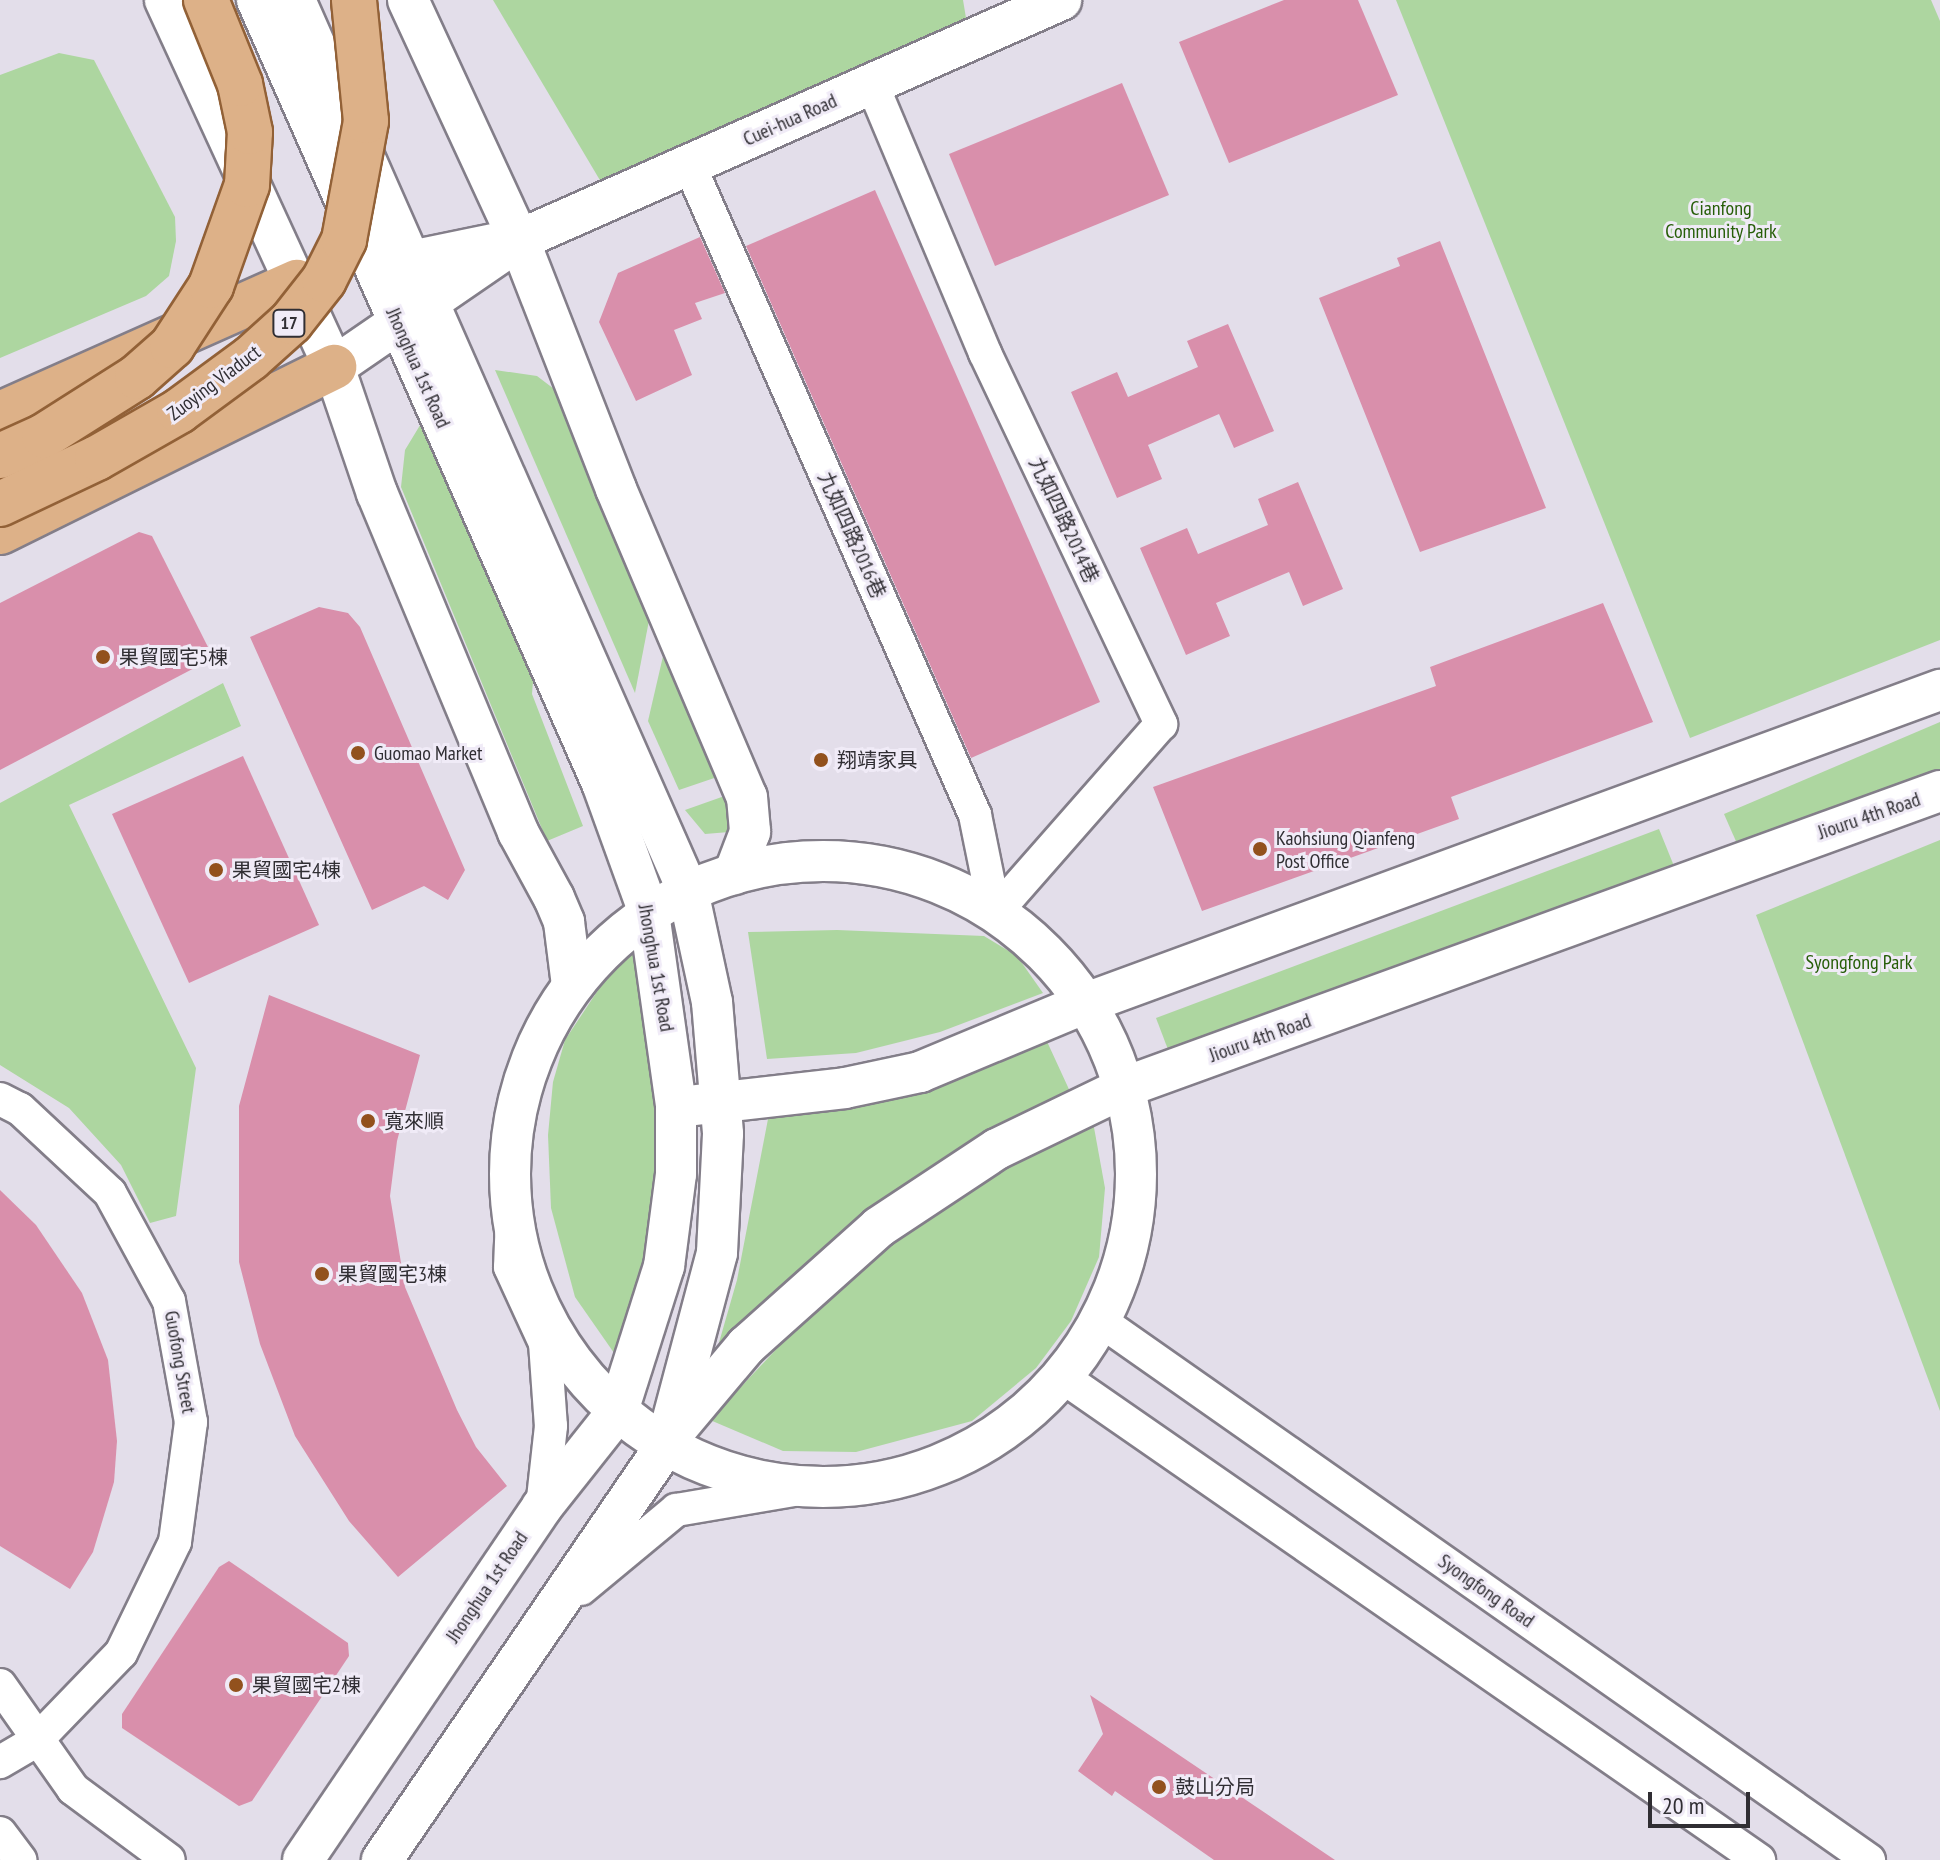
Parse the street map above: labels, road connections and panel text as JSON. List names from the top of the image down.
{
  "streets": {
    "main road": ["17", "Zuoying Viaduct"],
    "street": [
      "Cuei-hua Road",
      "Jhonghua 1st Road",
      "九如四路2014巷",
      "九如四路2016巷",
      "Jiouru 4th Road",
      "Guofong Street",
      "Syongfong Road"
    ]
  },
  "crossings": [
    ["Cuei-hua Road", "Jhonghua 1st Road"],
    ["Cuei-hua Road", "九如四路2014巷"],
    ["Cuei-hua Road", "九如四路2016巷"],
    ["Jhonghua 1st Road", "Jiouru 4th Road"],
    ["九如四路2014巷", "九如四路2016巷"]
  ],
  "parks": ["Cianfong Community Park", "Syongfong Park"],
  "places": [
    "果貿國宅5棟",
    "Guomao Market",
    "翔靖家具",
    "Kaohsiung Qianfeng Post Office",
    "果貿國宅4棟",
    "寬來順",
    "果貿國宅3棟",
    "果貿國宅2棟",
    "鼓山分局"
  ],
  "scale_bar": "20 m"
}
